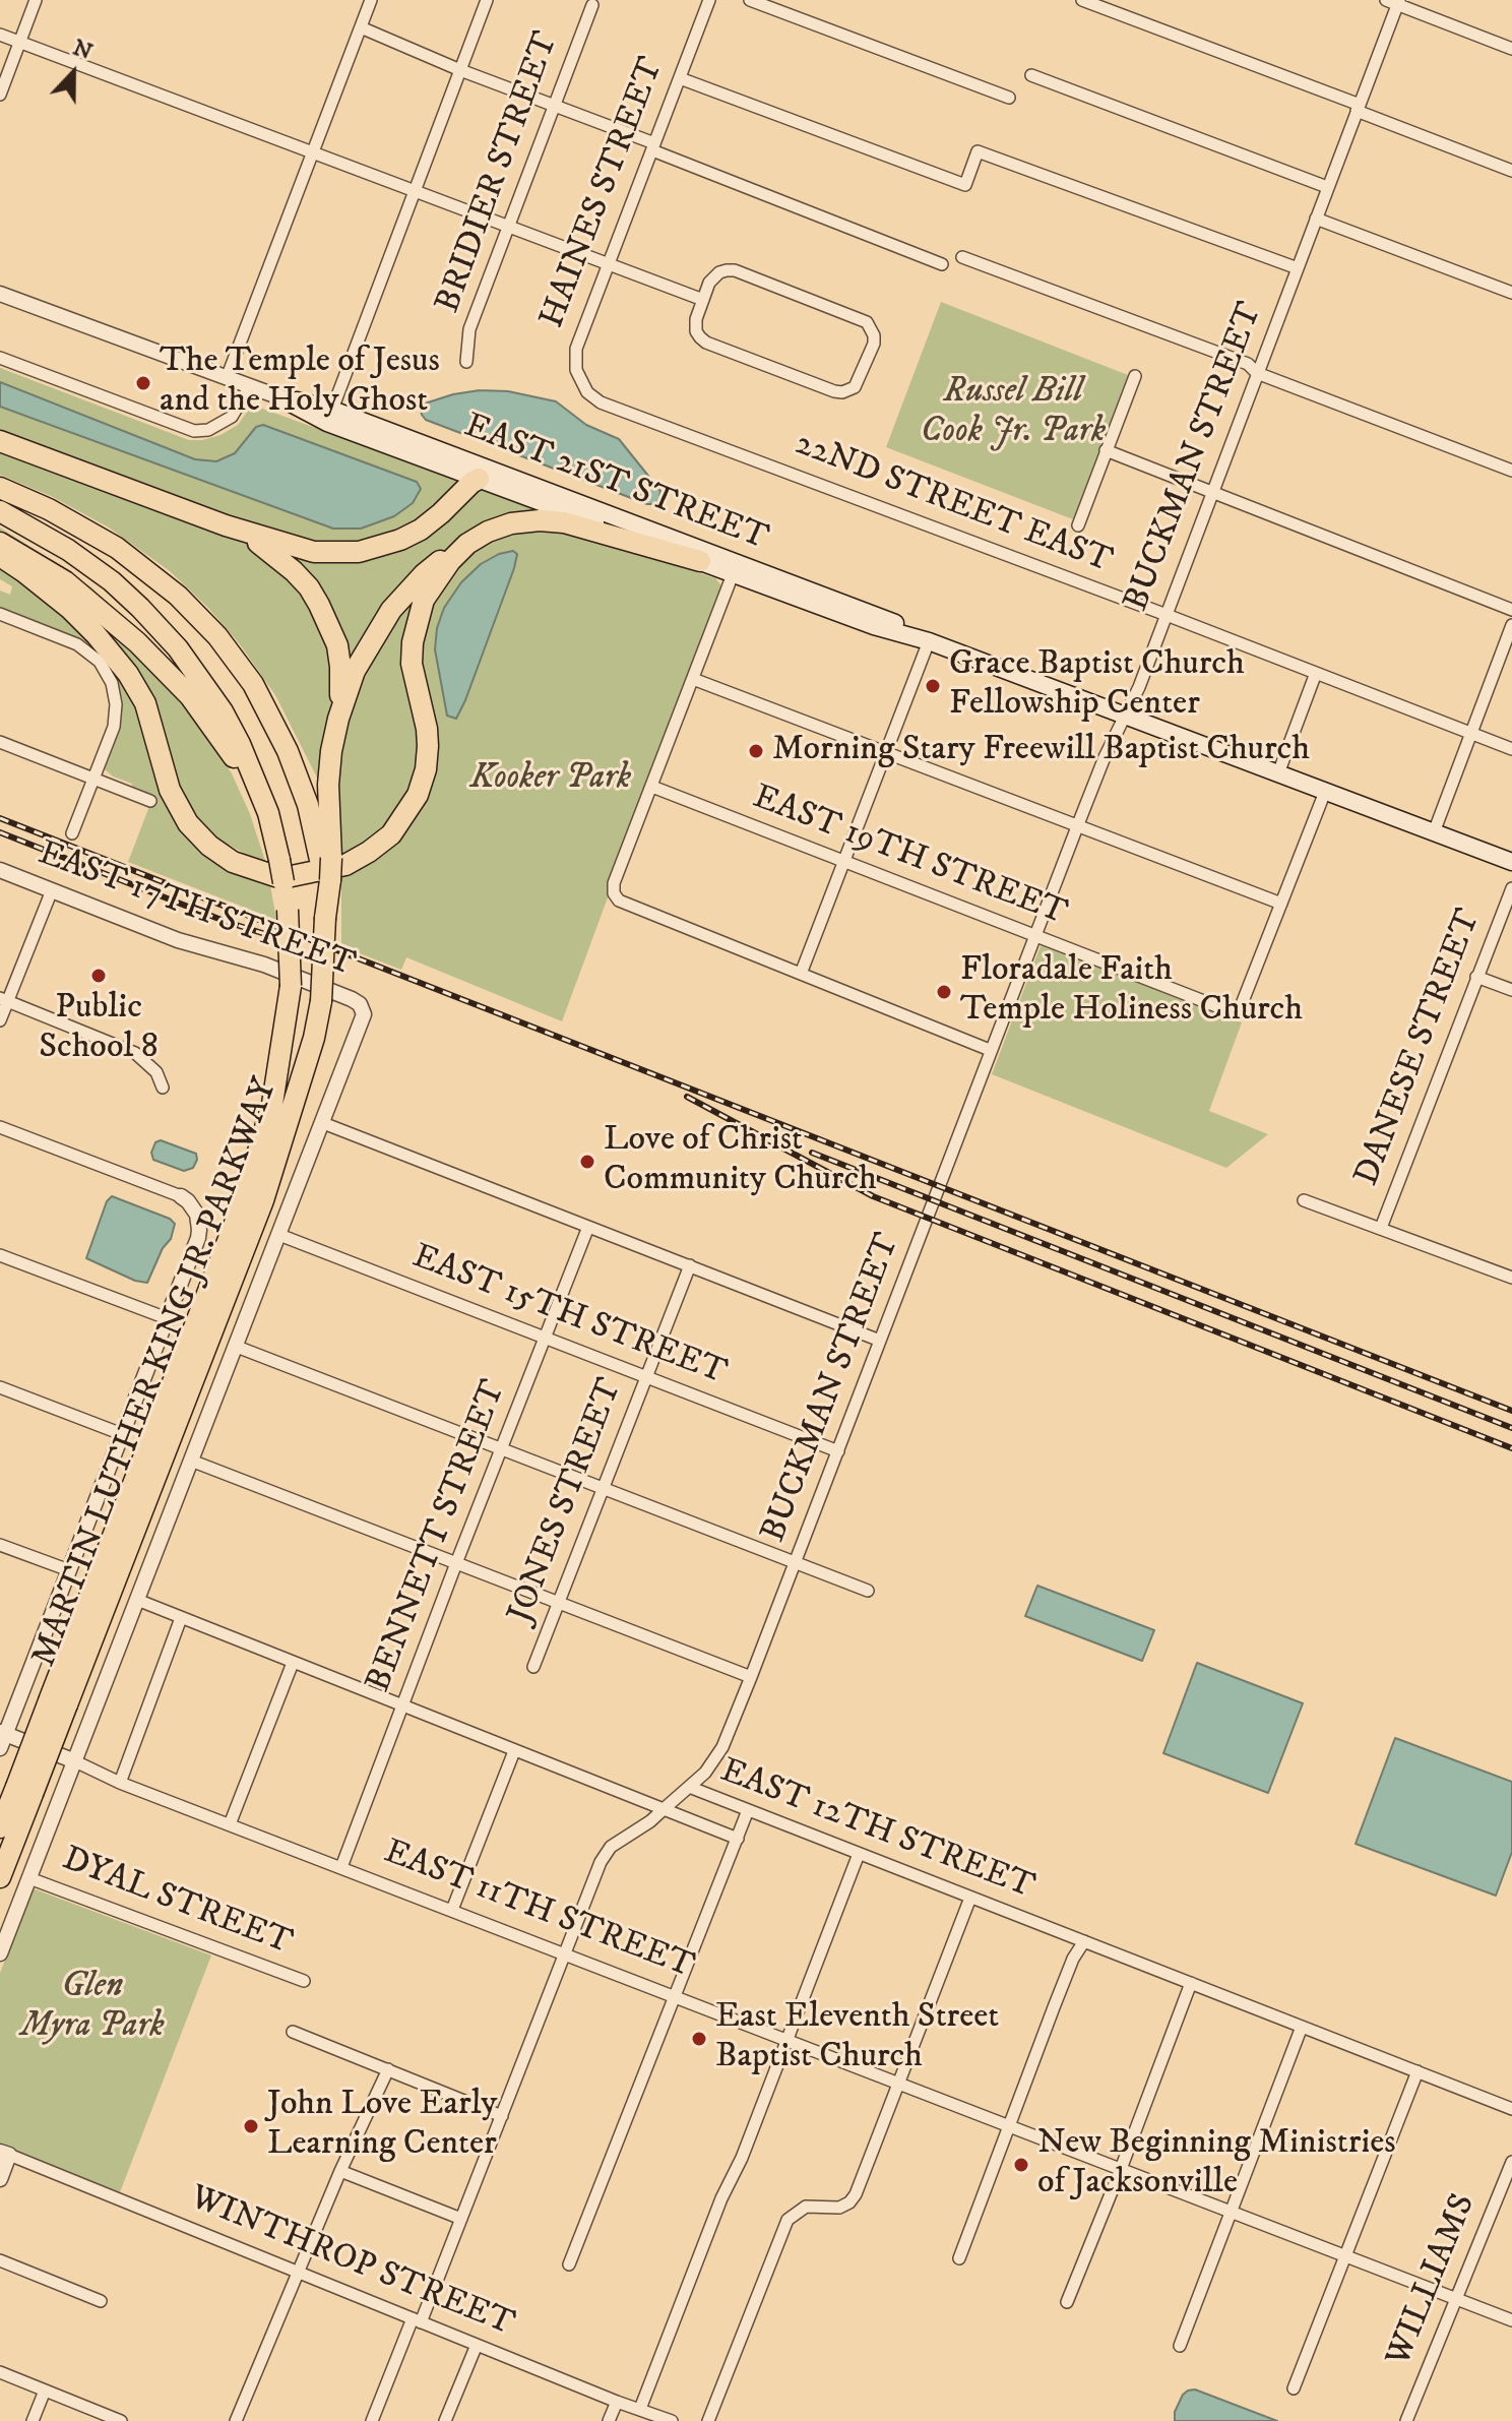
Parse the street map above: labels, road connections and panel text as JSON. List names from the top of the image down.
{
  "streets": {
    "highway": ["MARTIN LUTHER KING JR. PARKWAY"],
    "main road": ["EAST 21ST STREET"],
    "street": [
      "BRIDIER STREET",
      "HAINES STREET",
      "BUCKMAN STREET",
      "22ND STREET EAST",
      "EAST 19TH STREET",
      "EAST 17TH STREET",
      "DANESE STREET",
      "EAST 15TH STREET",
      "JONES STREET",
      "BENNETT STREET",
      "EAST 12TH STREET",
      "DYAL STREET",
      "EAST 11TH STREET",
      "WINTHROP STREET",
      "WILLIAMS"
    ]
  },
  "crossings": [
    ["HAINES STREET", "22ND STREET EAST"],
    ["BUCKMAN STREET", "EAST 21ST STREET"],
    ["BUCKMAN STREET", "22ND STREET EAST"],
    ["BUCKMAN STREET", "EAST 19TH STREET"],
    ["BUCKMAN STREET", "EAST 15TH STREET"],
    ["BUCKMAN STREET", "EAST 12TH STREET"],
    ["EAST 15TH STREET", "JONES STREET"],
    ["EAST 15TH STREET", "BENNETT STREET"],
    ["BENNETT STREET", "EAST 11TH STREET"],
    ["EAST 12TH STREET", "EAST 11TH STREET"],
    ["EAST 12TH STREET", "WINTHROP STREET"],
    ["EAST 11TH STREET", "WILLIAMS"]
  ],
  "parks": ["Russel Bill Cook Jr. Park", "Kooker Park", "Glen Myra Park"],
  "places": [
    "The Temple of Jesus and the Holy Ghost",
    "Grace Baptist Church Fellowship Center",
    "Morning Stary Freewill Baptist Church",
    "Public School 8",
    "Floradale Faith Temple Holiness Church",
    "Love of Christ Community Church",
    "East Eleventh Street Baptist Church",
    "John Love Early Learning Center",
    "New Beginning Ministries of Jacksonville"
  ],
  "north": "top"
}
